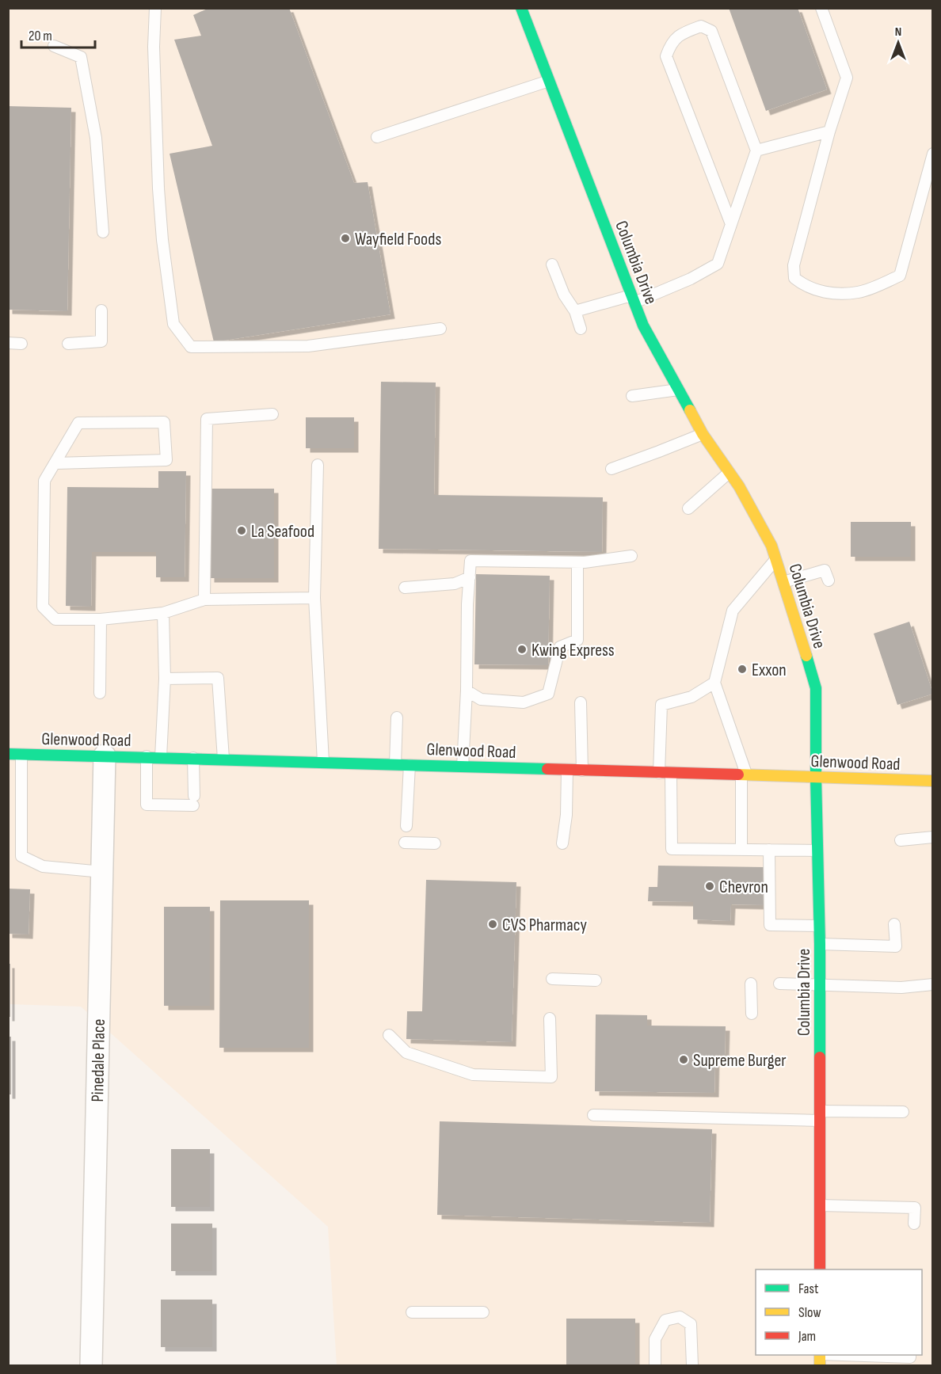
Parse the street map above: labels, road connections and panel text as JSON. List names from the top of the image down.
{
  "streets": {
    "main road": ["Columbia Drive", "Glenwood Road"],
    "street": ["Pinedale Place"]
  },
  "crossings": [
    ["Columbia Drive", "Glenwood Road"],
    ["Glenwood Road", "Pinedale Place"]
  ],
  "places": [
    "Wayfield Foods",
    "La Seafood",
    "Kwing Express",
    "Exxon",
    "Chevron",
    "CVS Pharmacy",
    "Supreme Burger"
  ],
  "legend": ["Fast", "Slow", "Jam"],
  "scale_bar": "20 m",
  "north": "top"
}
